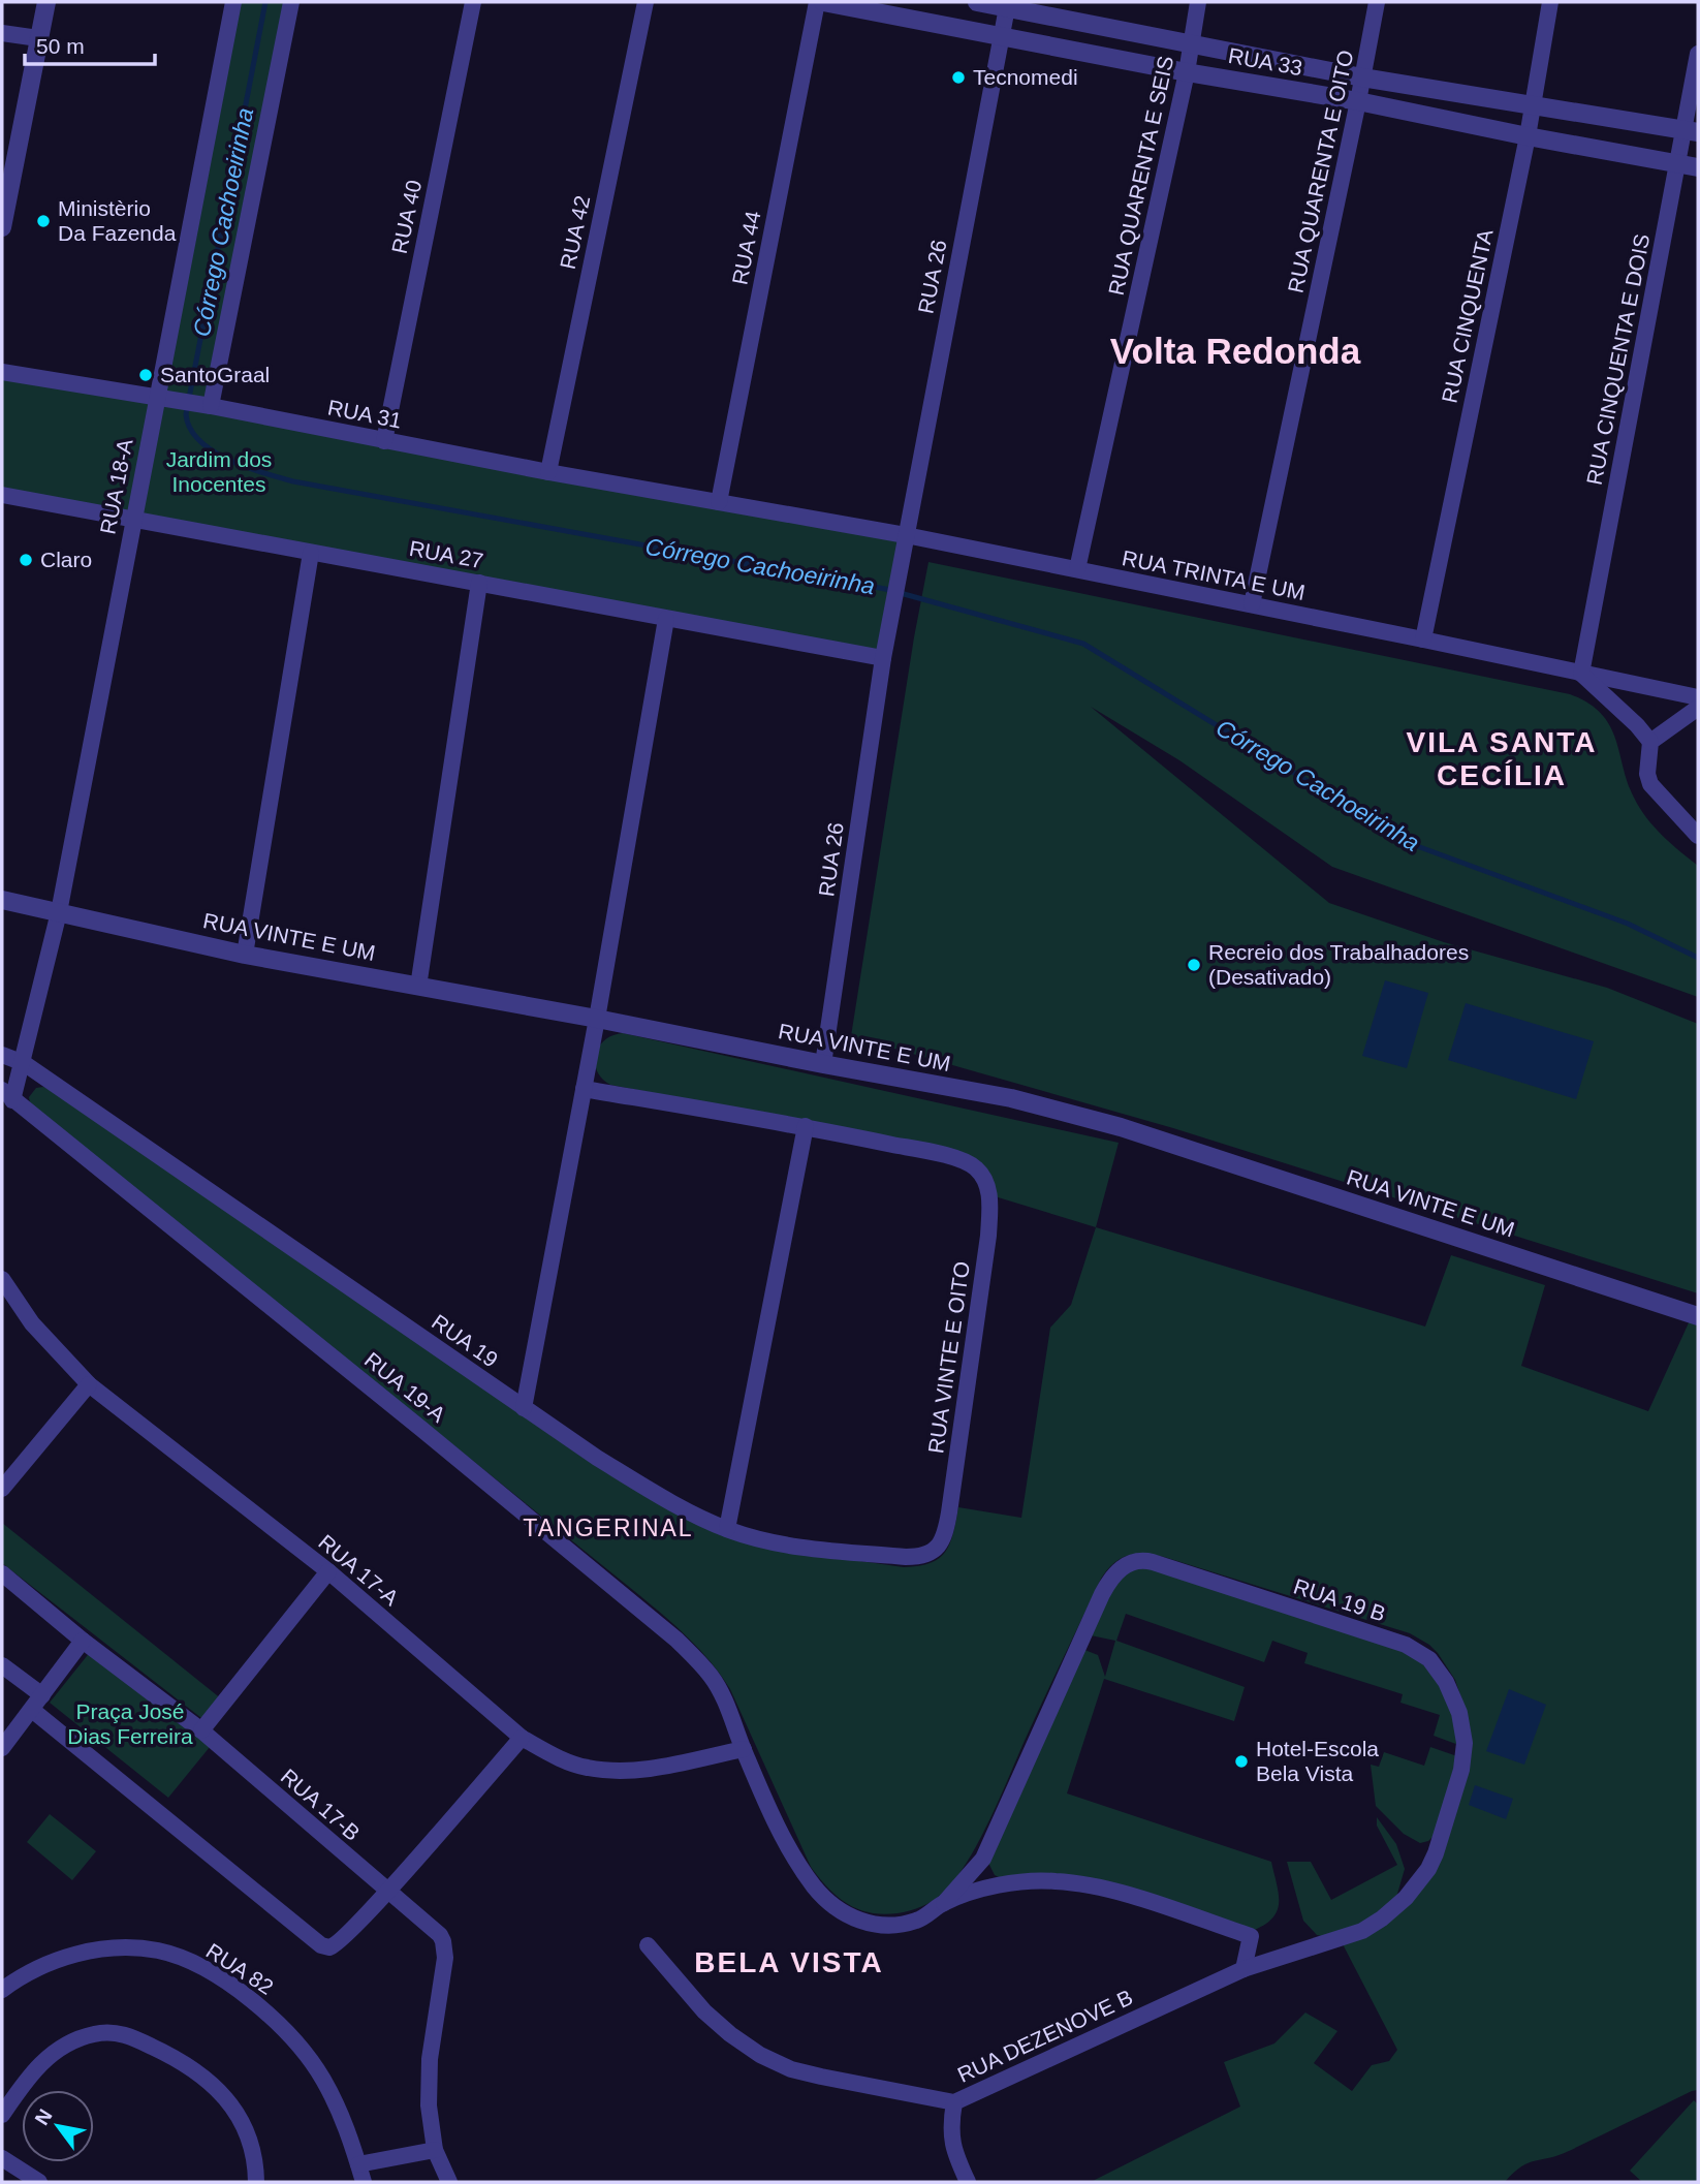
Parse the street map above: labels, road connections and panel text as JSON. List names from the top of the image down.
{
  "streets": {
    "street": [
      "RUA 33",
      "RUA QUARENTA E OITO",
      "RUA QUARENTA E SEIS",
      "RUA 40",
      "RUA 42",
      "RUA 44",
      "RUA 26",
      "RUA CINQUENTA",
      "RUA CINQUENTA E DOIS",
      "RUA 31",
      "RUA 18-A",
      "RUA 27",
      "RUA TRINTA E UM",
      "RUA VINTE E UM",
      "RUA 19",
      "RUA VINTE E OITO",
      "RUA 19-A",
      "RUA 17-A",
      "RUA 19 B",
      "RUA 17-B",
      "RUA 82",
      "RUA DEZENOVE B"
    ]
  },
  "crossings": [
    ["RUA 33", "RUA QUARENTA E OITO"],
    ["RUA 33", "RUA QUARENTA E SEIS"],
    ["RUA 33", "RUA 26"],
    ["RUA 33", "RUA CINQUENTA"],
    ["RUA 33", "RUA CINQUENTA E DOIS"],
    ["RUA QUARENTA E OITO", "RUA TRINTA E UM"],
    ["RUA QUARENTA E SEIS", "RUA TRINTA E UM"],
    ["RUA 40", "RUA 31"],
    ["RUA 42", "RUA 31"],
    ["RUA 44", "RUA 31"],
    ["RUA 44", "RUA TRINTA E UM"],
    ["RUA 26", "RUA 27"],
    ["RUA 26", "RUA TRINTA E UM"],
    ["RUA 26", "RUA VINTE E UM"],
    ["RUA CINQUENTA", "RUA TRINTA E UM"],
    ["RUA CINQUENTA E DOIS", "RUA TRINTA E UM"],
    ["RUA 31", "RUA 18-A"],
    ["RUA 31", "RUA TRINTA E UM"],
    ["RUA 18-A", "RUA 27"],
    ["RUA 18-A", "RUA VINTE E UM"],
    ["RUA 18-A", "RUA 19"],
    ["RUA 18-A", "RUA 19-A"],
    ["RUA 19", "RUA VINTE E OITO"],
    ["RUA 19-A", "RUA 17-A"],
    ["RUA 19-A", "RUA 19 B"],
    ["RUA 19 B", "RUA DEZENOVE B"]
  ],
  "districts": [
    "Volta Redonda",
    "VILA SANTA CECÍLIA",
    "TANGERINAL",
    "BELA VISTA"
  ],
  "water": ["Córrego Cachoeirinha"],
  "parks": ["Jardim dos Inocentes", "Praça José Dias Ferreira"],
  "places": [
    "Tecnomedi",
    "Ministèrio Da Fazenda",
    "SantoGraal",
    "Claro",
    "Recreio dos Trabalhadores (Desativado)",
    "Hotel-Escola Bela Vista"
  ],
  "scale_bar": "50 m",
  "north": "top left"
}
